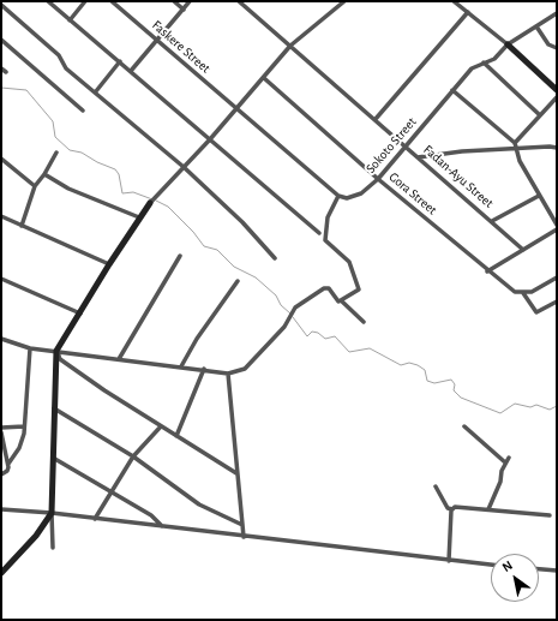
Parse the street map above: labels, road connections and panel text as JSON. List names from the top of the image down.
{
  "streets": {
    "street": [
      "Faskere Street",
      "Sokoto Street",
      "Fadan-Ayu Street",
      "Gora Street"
    ]
  },
  "crossings": [
    ["Sokoto Street", "Fadan-Ayu Street"],
    ["Sokoto Street", "Gora Street"]
  ],
  "north": "top left"
}
